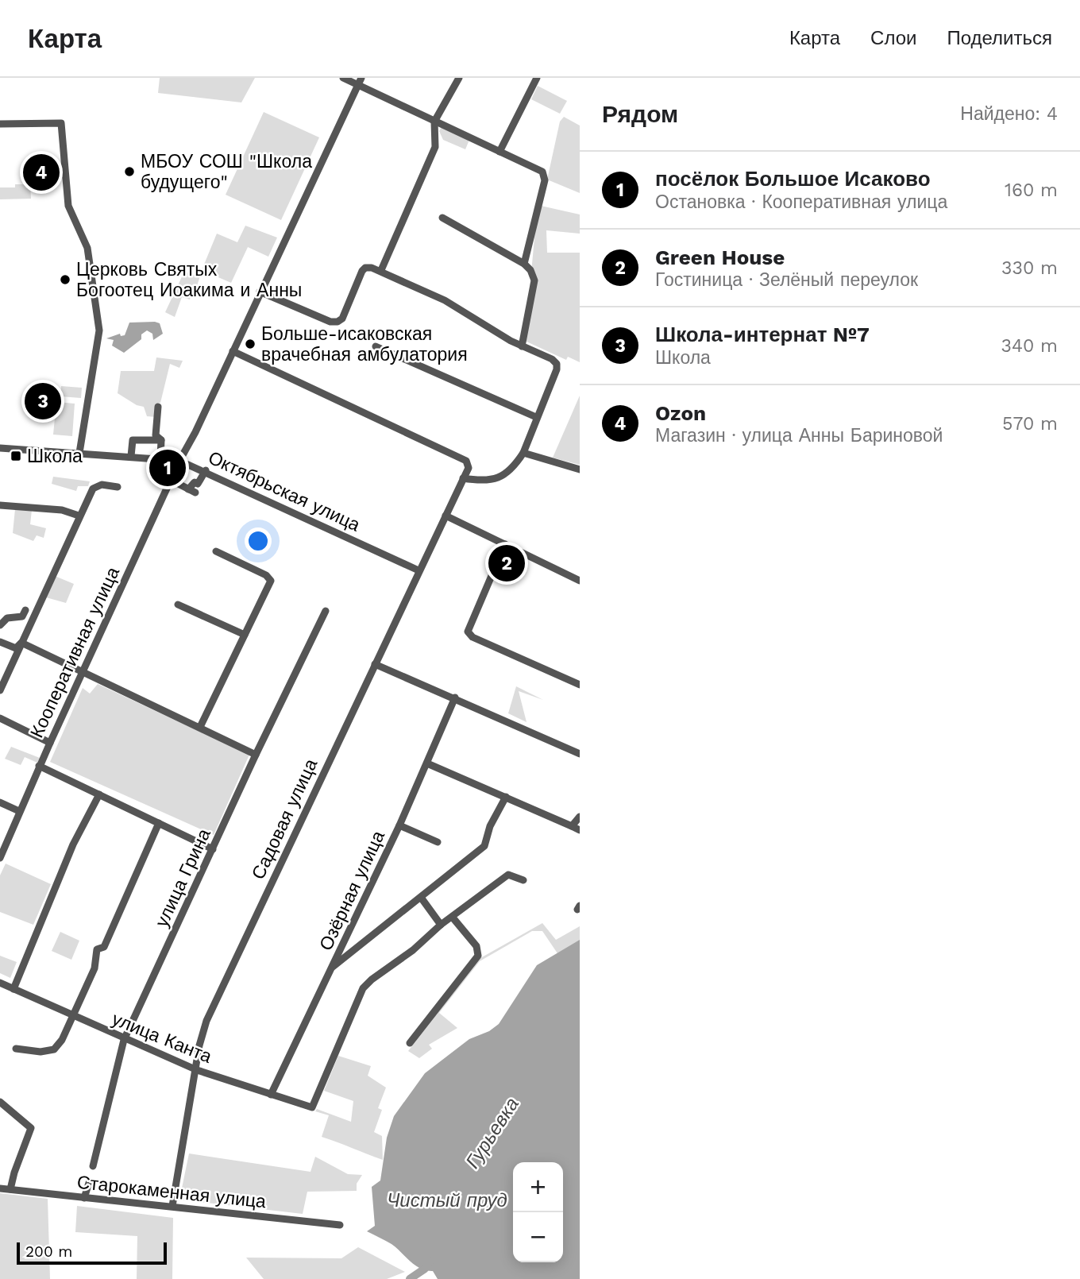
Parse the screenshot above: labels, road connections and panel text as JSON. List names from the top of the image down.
{
  "streets": {
    "street": [
      "Октябрьская улица",
      "Кооперативная улица",
      "Садовая улица",
      "улица Грина",
      "Озёрная улица",
      "улица Канта",
      "Старокаменная улица"
    ]
  },
  "crossings": [
    ["Октябрьская улица", "Кооперативная улица"],
    ["Октябрьская улица", "Садовая улица"],
    ["Кооперативная улица", "Садовая улица"],
    ["Садовая улица", "улица Канта"],
    ["Садовая улица", "Старокаменная улица"],
    ["улица Грина", "улица Канта"],
    ["Озёрная улица", "улица Канта"]
  ],
  "water": ["Гурьевка", "Чистый пруд"],
  "places": {
    "other": ["МБОУ СОШ \"Школа будущего\"", "Церковь Святых Богоотец Иоакима и Анны", "Больше-исаковская врачебная амбулатория"],
    "transit": ["Школа"]
  },
  "scale_bar": "200 m",
  "page": {
    "header": "Карта",
    "nav": ["Карта", "Слои", "Поделиться"],
    "heading": ["Рядом", "Найдено: 4"],
    "list": [
      {
        "mark": "1",
        "name": "посёлок Большое Исаково",
        "note": "Остановка · Кооперативная улица",
        "value": "160 m"
      },
      {
        "mark": "2",
        "name": "Green House",
        "note": "Гостиница · Зелёный переулок",
        "value": "330 m"
      },
      {
        "mark": "3",
        "name": "Школа-интернат №7",
        "note": "Школа",
        "value": "340 m"
      },
      {
        "mark": "4",
        "name": "Ozon",
        "note": "Магазин · улица Анны Бариновой",
        "value": "570 m"
      }
    ],
    "pins": [
      "4",
      "3",
      "1",
      "2"
    ],
    "map_buttons": ["+", "−"],
    "scale": "200 m"
  }
}
